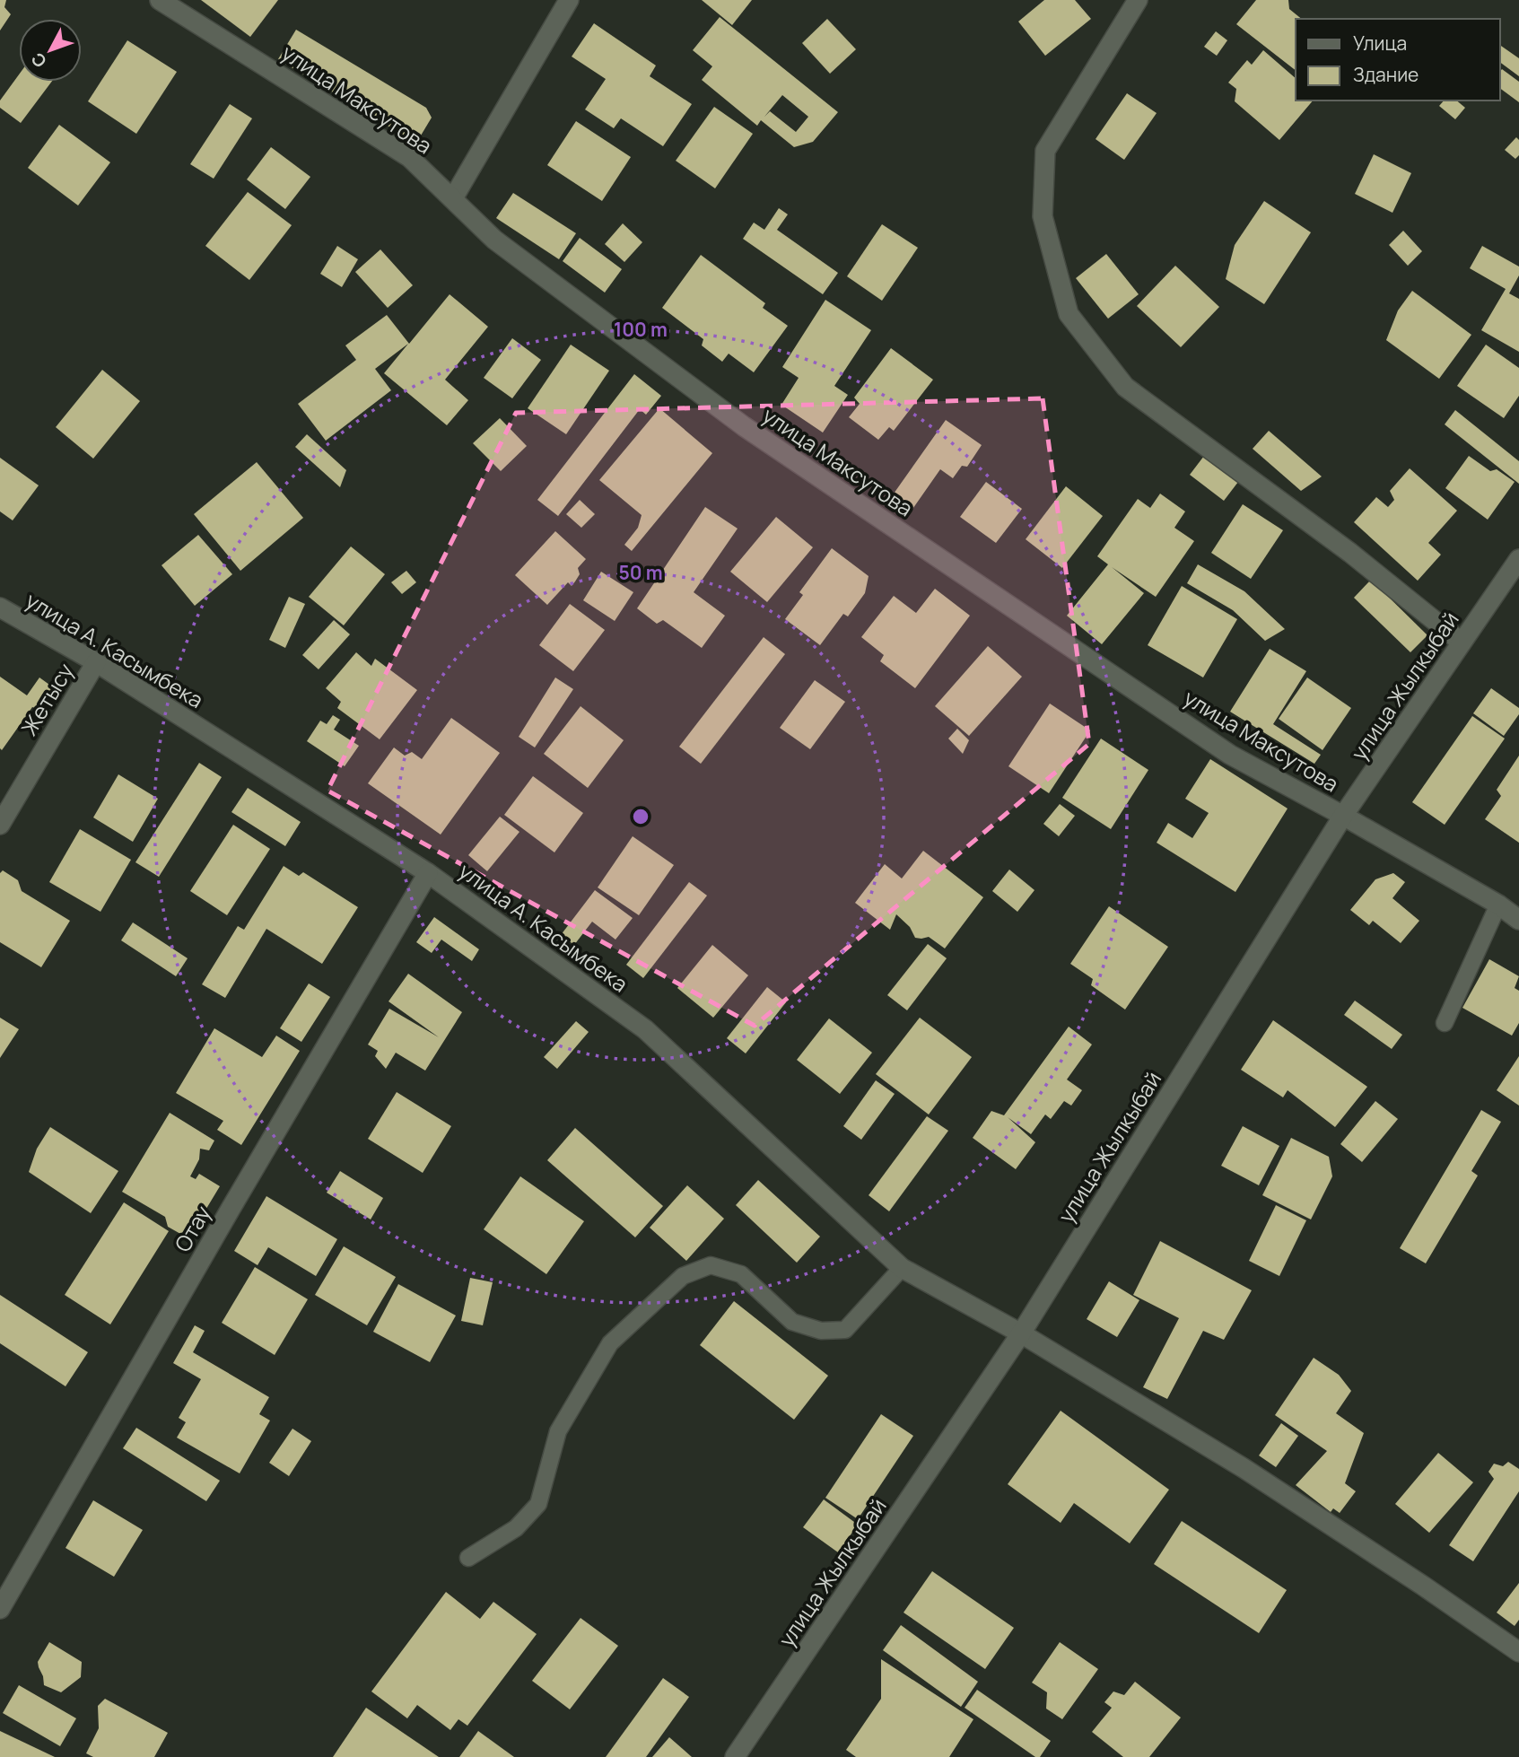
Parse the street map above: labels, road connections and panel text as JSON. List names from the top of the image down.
{
  "streets": {
    "street": [
      "улица Максутова",
      "улица А. Касымбека",
      "улица Жылкыбай",
      "Жетысу",
      "Отау"
    ]
  },
  "crossings": [
    ["улица Максутова", "улица Жылкыбай"],
    ["улица А. Касымбека", "улица Жылкыбай"],
    ["улица А. Касымбека", "Жетысу"],
    ["улица А. Касымбека", "Отау"]
  ],
  "legend": ["Улица", "Здание"],
  "north": "bottom left",
  "rings": ["100 m", "50 m"]
}
